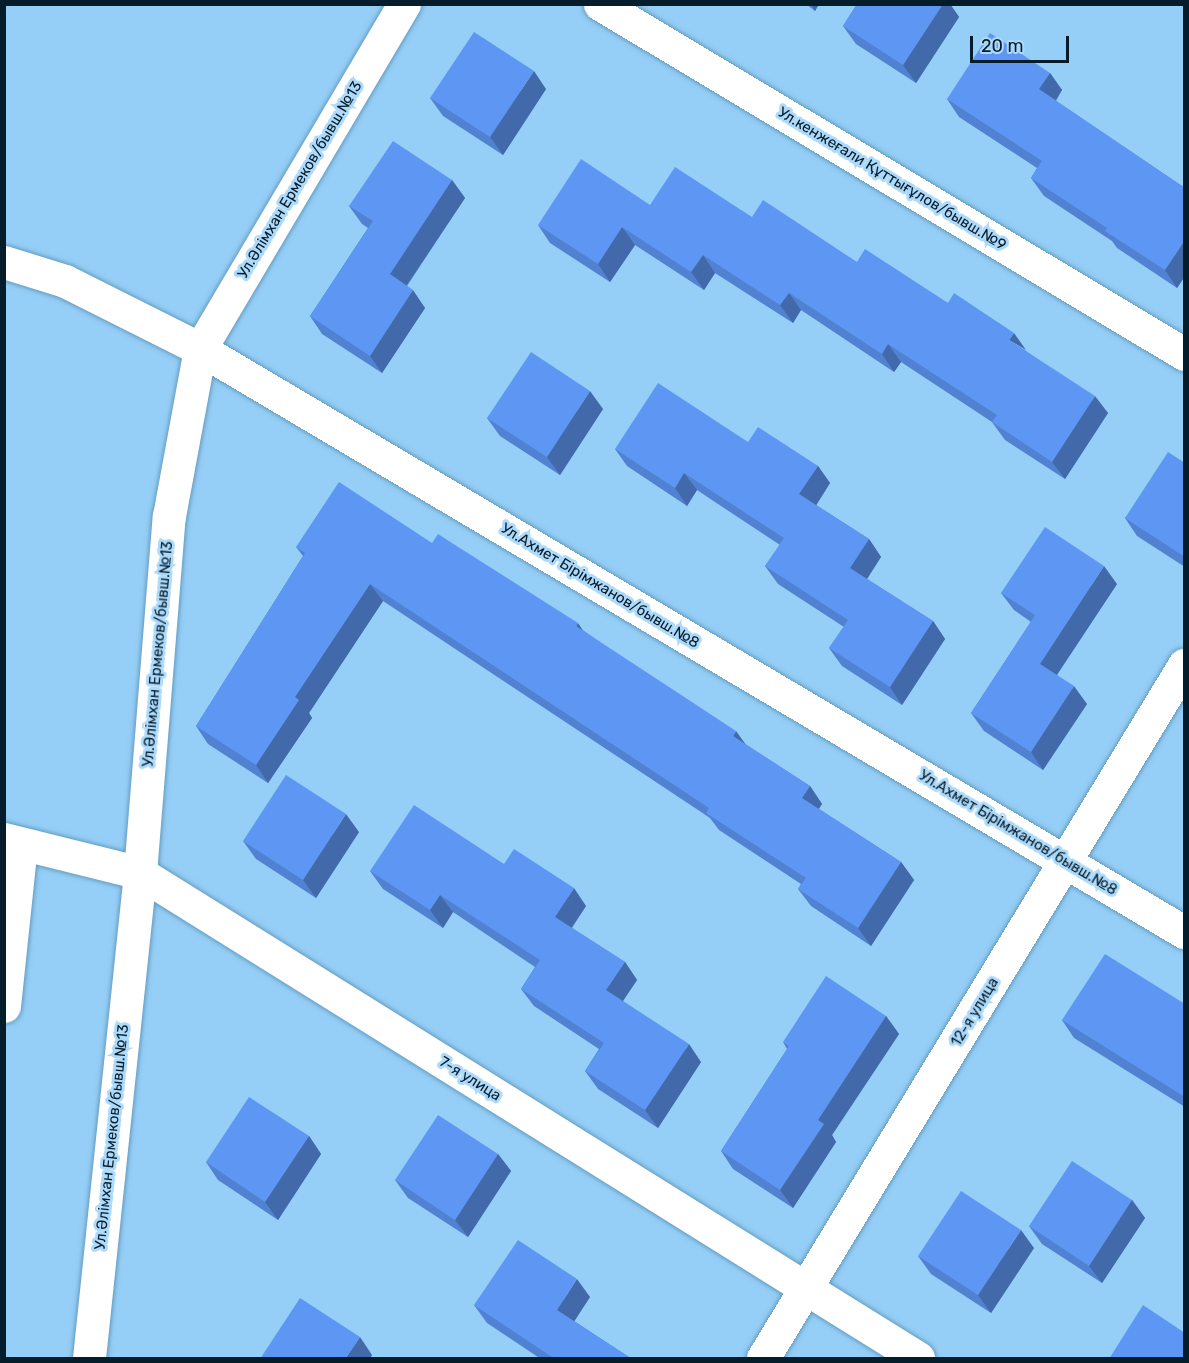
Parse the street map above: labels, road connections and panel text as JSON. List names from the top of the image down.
{
  "streets": {
    "street": [
      "Ул.кенжеғали Құттығұлов/бывш.№9",
      "Ул.Әлімхан Ермеков/бывш.№13",
      "Ул.Ахмет Бірімжанов/бывш.№8",
      "12-я улица",
      "7-я улица"
    ]
  },
  "crossings": [
    ["Ул.Әлімхан Ермеков/бывш.№13", "Ул.Ахмет Бірімжанов/бывш.№8"],
    ["Ул.Әлімхан Ермеков/бывш.№13", "7-я улица"],
    ["Ул.Ахмет Бірімжанов/бывш.№8", "12-я улица"],
    ["12-я улица", "7-я улица"]
  ],
  "scale_bar": "20 m"
}
